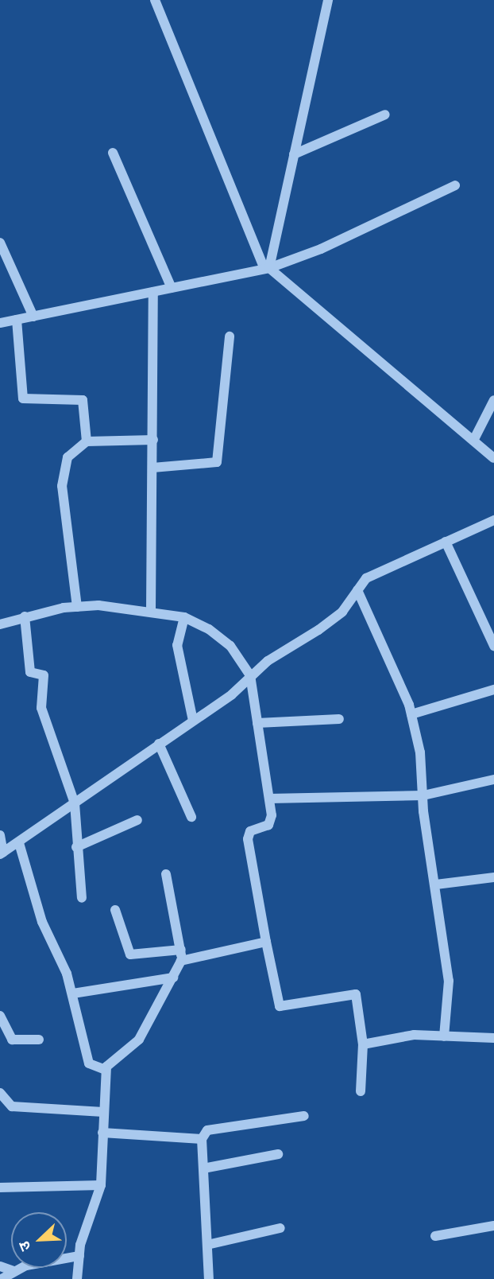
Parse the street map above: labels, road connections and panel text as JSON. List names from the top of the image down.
{
  "north": "bottom left"
}
